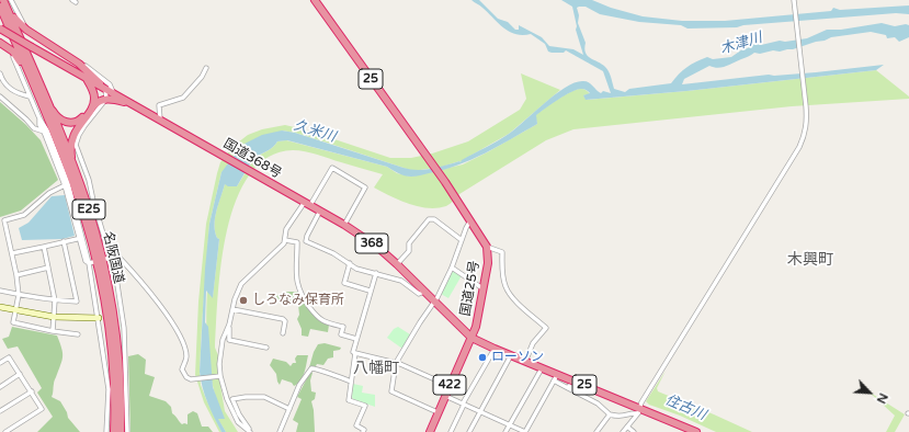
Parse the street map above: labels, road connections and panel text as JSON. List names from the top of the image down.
{
  "streets": {
    "highway": [
      "25",
      "国道368号",
      "E25",
      "368",
      "名阪国道",
      "国道25号",
      "422"
    ]
  },
  "crossings": [
    ["25", "国道368号"],
    ["25", "国道25号"],
    ["25", "422"],
    ["国道368号", "国道25号"],
    ["国道368号", "422"],
    ["国道25号", "422"]
  ],
  "districts": ["木興町", "八幡町"],
  "water": ["木津川", "久米川", "住古川"],
  "places": ["しろなみ保育所", "ローソン"],
  "north": "bottom right"
}
